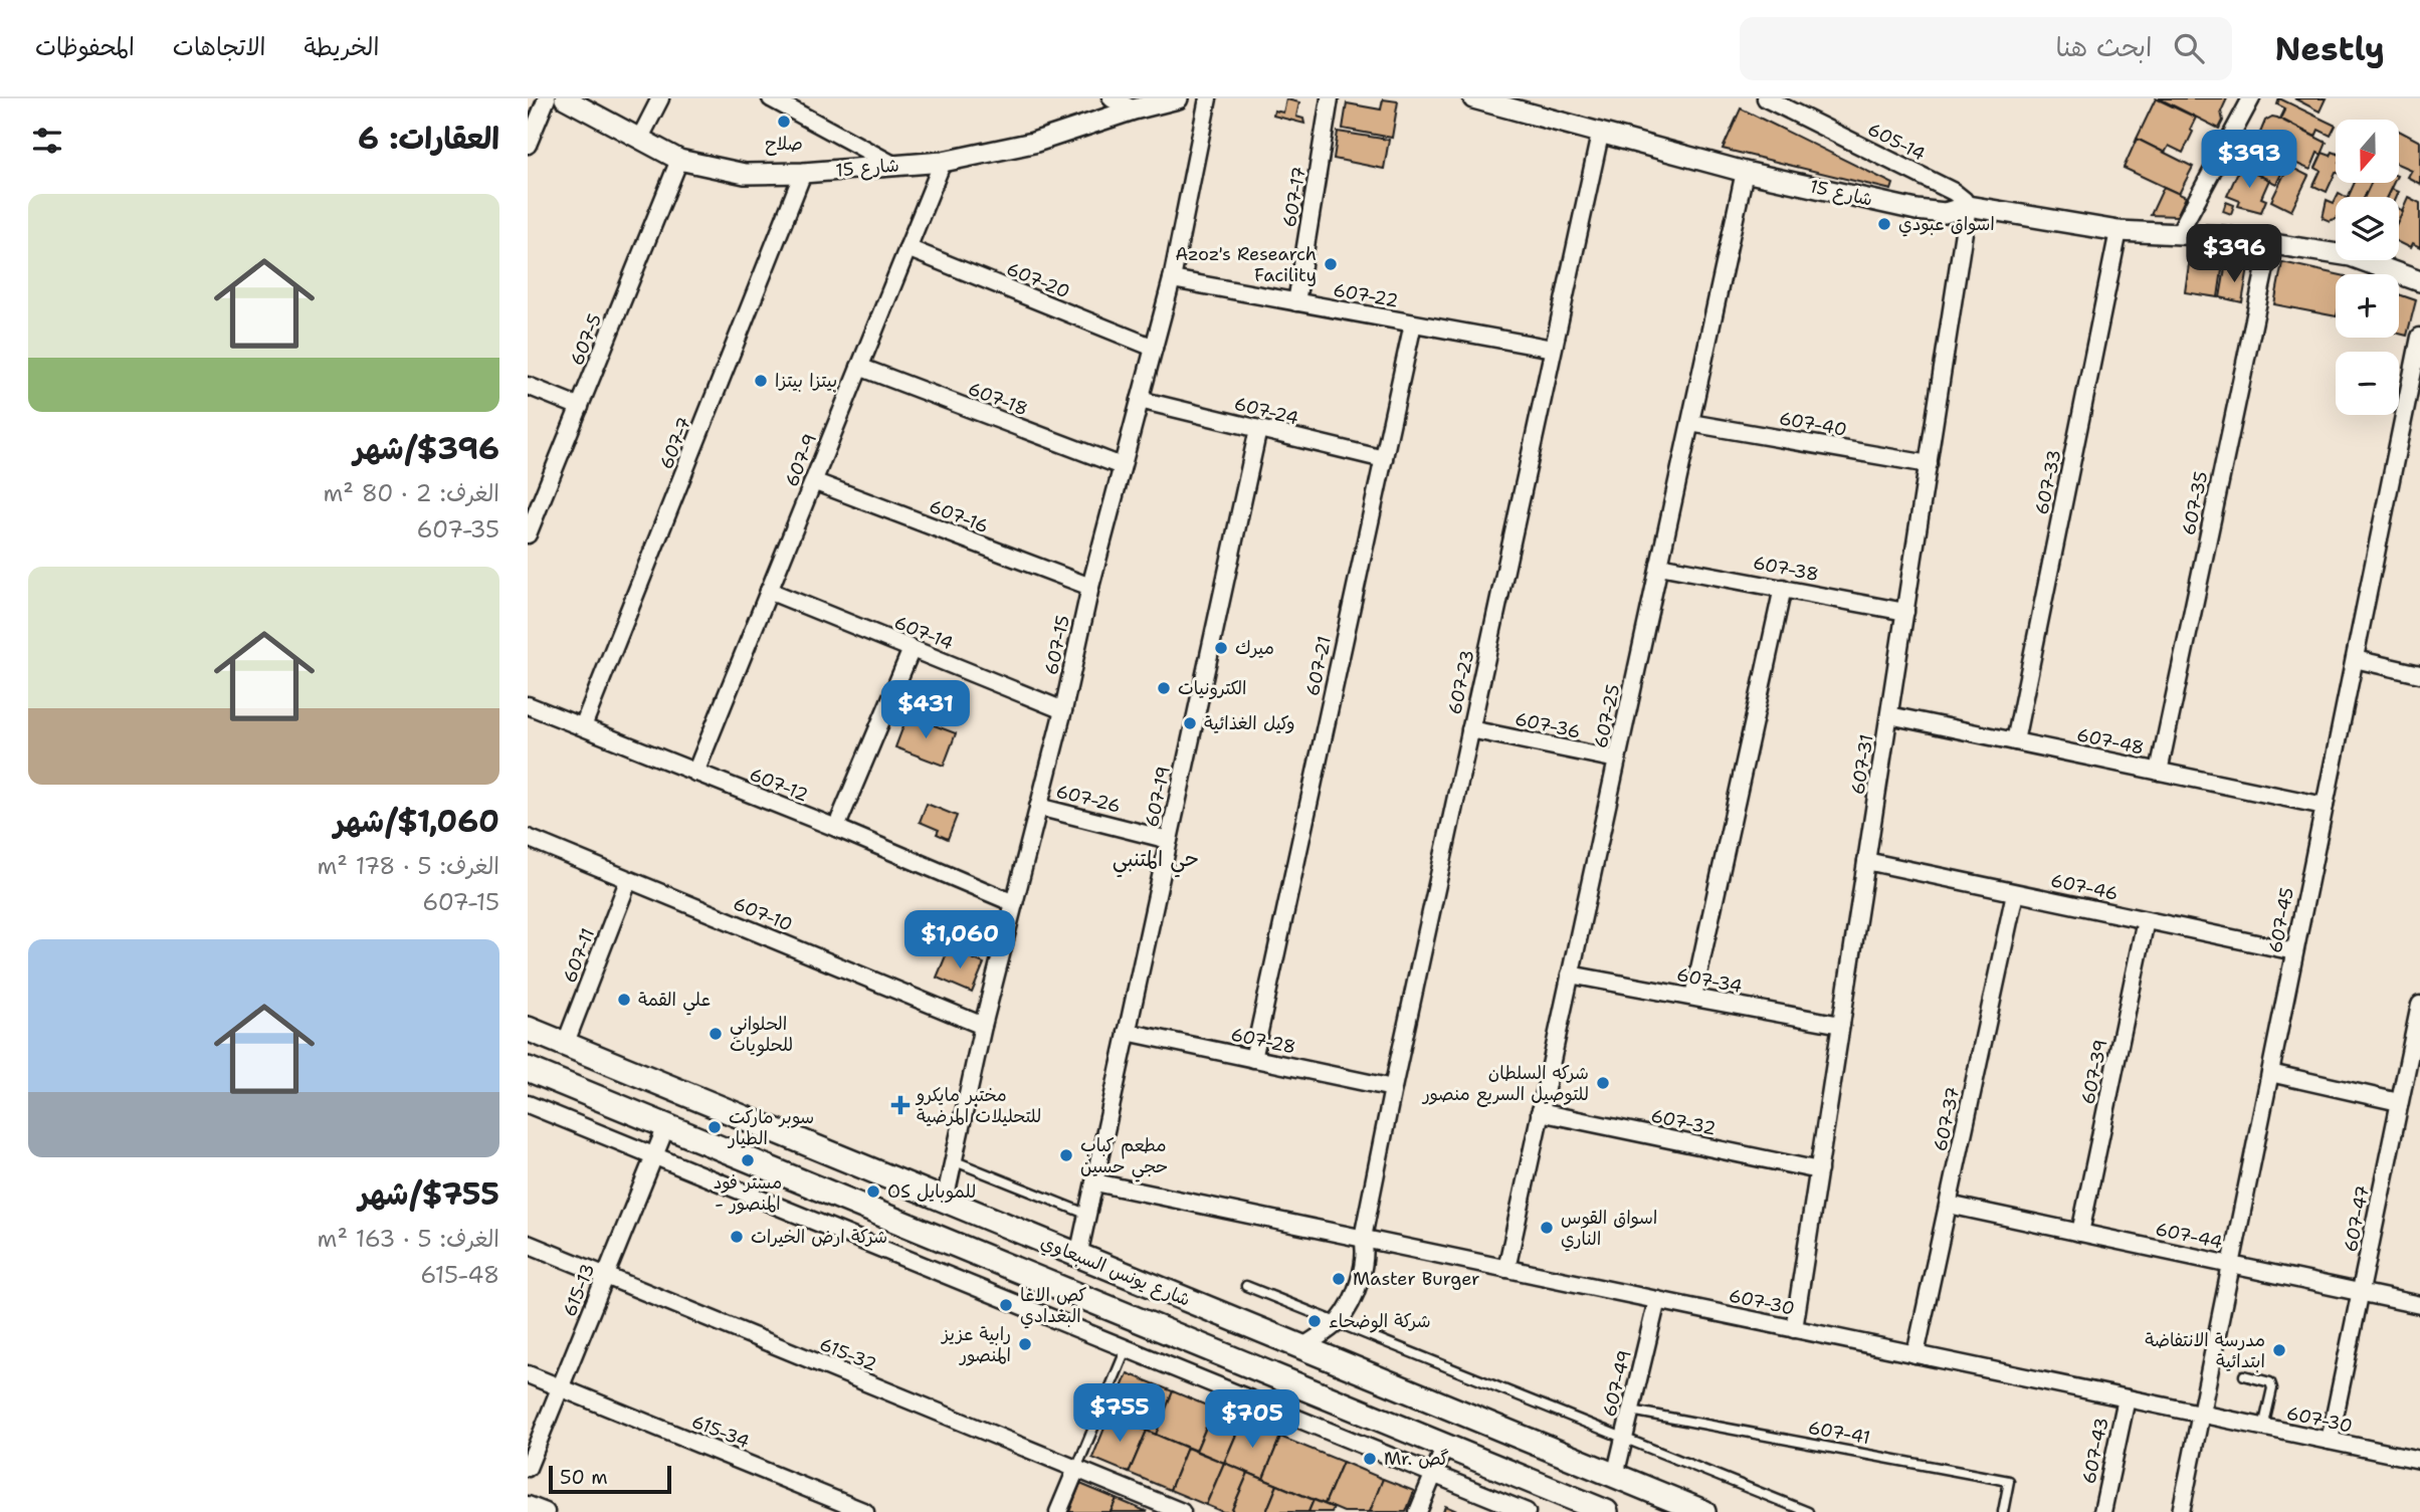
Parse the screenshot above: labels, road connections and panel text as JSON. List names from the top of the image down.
{
  "streets": {
    "main road": ["شارع يونس السبعاوي"],
    "street": [
      "605-14",
      "شارع 15",
      "607-17",
      "607-20",
      "607-22",
      "607-5",
      "607-18",
      "607-24",
      "607-40",
      "607-7",
      "607-9",
      "607-33",
      "607-35",
      "607-16",
      "607-38",
      "607-14",
      "607-15",
      "607-21",
      "607-23",
      "607-25",
      "607-36",
      "607-48",
      "607-31",
      "607-12",
      "607-19",
      "607-26",
      "607-46",
      "607-10",
      "607-45",
      "607-11",
      "607-34",
      "607-28",
      "607-39",
      "607-37",
      "607-32",
      "607-47",
      "607-44",
      "615-13",
      "607-30",
      "615-32",
      "607-49",
      "615-34",
      "607-43"
    ],
    "lane": ["607-41"]
  },
  "crossings": [
    ["605-14", "شارع 15"],
    ["605-14", "607-31"],
    ["شارع 15", "607-5"],
    ["شارع 15", "607-7"],
    ["شارع 15", "607-9"],
    ["شارع 15", "607-33"],
    ["شارع 15", "607-35"],
    ["شارع 15", "607-23"],
    ["شارع 15", "607-25"],
    ["شارع 15", "607-31"],
    ["607-17", "607-22"],
    ["607-20", "607-9"],
    ["607-20", "607-15"],
    ["607-22", "607-15"],
    ["607-22", "607-21"],
    ["607-22", "607-23"],
    ["607-18", "607-9"],
    ["607-18", "607-15"],
    ["607-24", "607-15"],
    ["607-24", "607-21"],
    ["607-24", "607-19"],
    ["607-40", "607-25"],
    ["607-40", "607-31"],
    ["607-7", "607-12"],
    ["607-9", "607-16"],
    ["607-9", "607-14"],
    ["607-9", "607-12"],
    ["607-33", "607-48"],
    ["607-35", "607-48"],
    ["607-16", "607-15"],
    ["607-38", "607-25"],
    ["607-38", "607-31"],
    ["607-14", "607-15"],
    ["607-15", "607-12"],
    ["607-15", "607-26"],
    ["607-15", "607-10"],
    ["607-15", "شارع يونس السبعاوي"],
    ["607-21", "607-28"],
    ["607-23", "607-36"],
    ["607-23", "607-28"],
    ["607-23", "607-30"],
    ["607-25", "607-36"],
    ["607-25", "607-34"],
    ["607-25", "607-32"],
    ["607-25", "607-30"],
    ["607-48", "607-31"],
    ["607-48", "607-45"],
    ["607-31", "607-46"],
    ["607-31", "607-34"],
    ["607-31", "607-32"],
    ["607-31", "607-30"],
    ["607-19", "607-26"],
    ["607-19", "607-28"],
    ["607-19", "شارع يونس السبعاوي"],
    ["607-19", "607-30"],
    ["607-46", "607-45"],
    ["607-46", "607-39"],
    ["607-46", "607-37"],
    ["607-10", "607-11"],
    ["607-45", "607-44"],
    ["607-45", "607-30"],
    ["607-11", "شارع يونس السبعاوي"],
    ["607-39", "607-44"],
    ["607-37", "607-44"],
    ["607-37", "607-30"],
    ["607-47", "607-44"],
    ["607-47", "607-30"],
    ["شارع يونس السبعاوي", "615-13"],
    ["شارع يونس السبعاوي", "607-49"],
    ["615-13", "615-32"],
    ["615-13", "615-34"],
    ["607-30", "607-49"],
    ["607-30", "607-43"],
    ["607-49", "607-41"]
  ],
  "districts": ["حي المتنبي"],
  "places": {
    "other": [
      "صلاح",
      "اسواق عبودي",
      "Azoz's Research Facility",
      "بيتزا بيتزا",
      "ميرك",
      "الكترونيات",
      "وكيل الغذائية",
      "علي القمة",
      "الحلواني للحلويات",
      "شركه السلطان للتوصيل السريع منصور",
      "سوبر ماركت الطيار",
      "مطعم كباب حجي حسين",
      "مستر فود - المنصور",
      "OS للموبايل",
      "اسواق القوس الناري",
      "شركة ارض الخيرات",
      "Master Burger",
      "كص الاغا البغدادي",
      "شركة الوضحاء",
      "رابية عزيز المنصور",
      "مدرسة الانتفاضة ابتدائية",
      "Mr. گص"
    ],
    "health": ["مختبر مايكرو للتحليلات المرضية"]
  },
  "scale_bar": "50 m",
  "north": "bottom",
  "page": {
    "header": "Nestly",
    "search": "ابحث هنا",
    "nav": ["الخريطة", "الاتجاهات", "المحفوظات"],
    "heading": "العقارات: 6",
    "map_buttons": ["+", "−"],
    "price": [
      "$393",
      "$396",
      "$431",
      "$1,060",
      "$755",
      "$705"
    ],
    "list": [
      {
        "name": "$396/شهر",
        "note": "الغرف: 2 · 80 m² · 607-35"
      },
      {
        "name": "$1,060/شهر",
        "note": "الغرف: 5 · 178 m² · 607-15"
      },
      {
        "name": "$755/شهر",
        "note": "الغرف: 5 · 163 m² · 615-48"
      }
    ],
    "scale": "50 m"
  }
}
